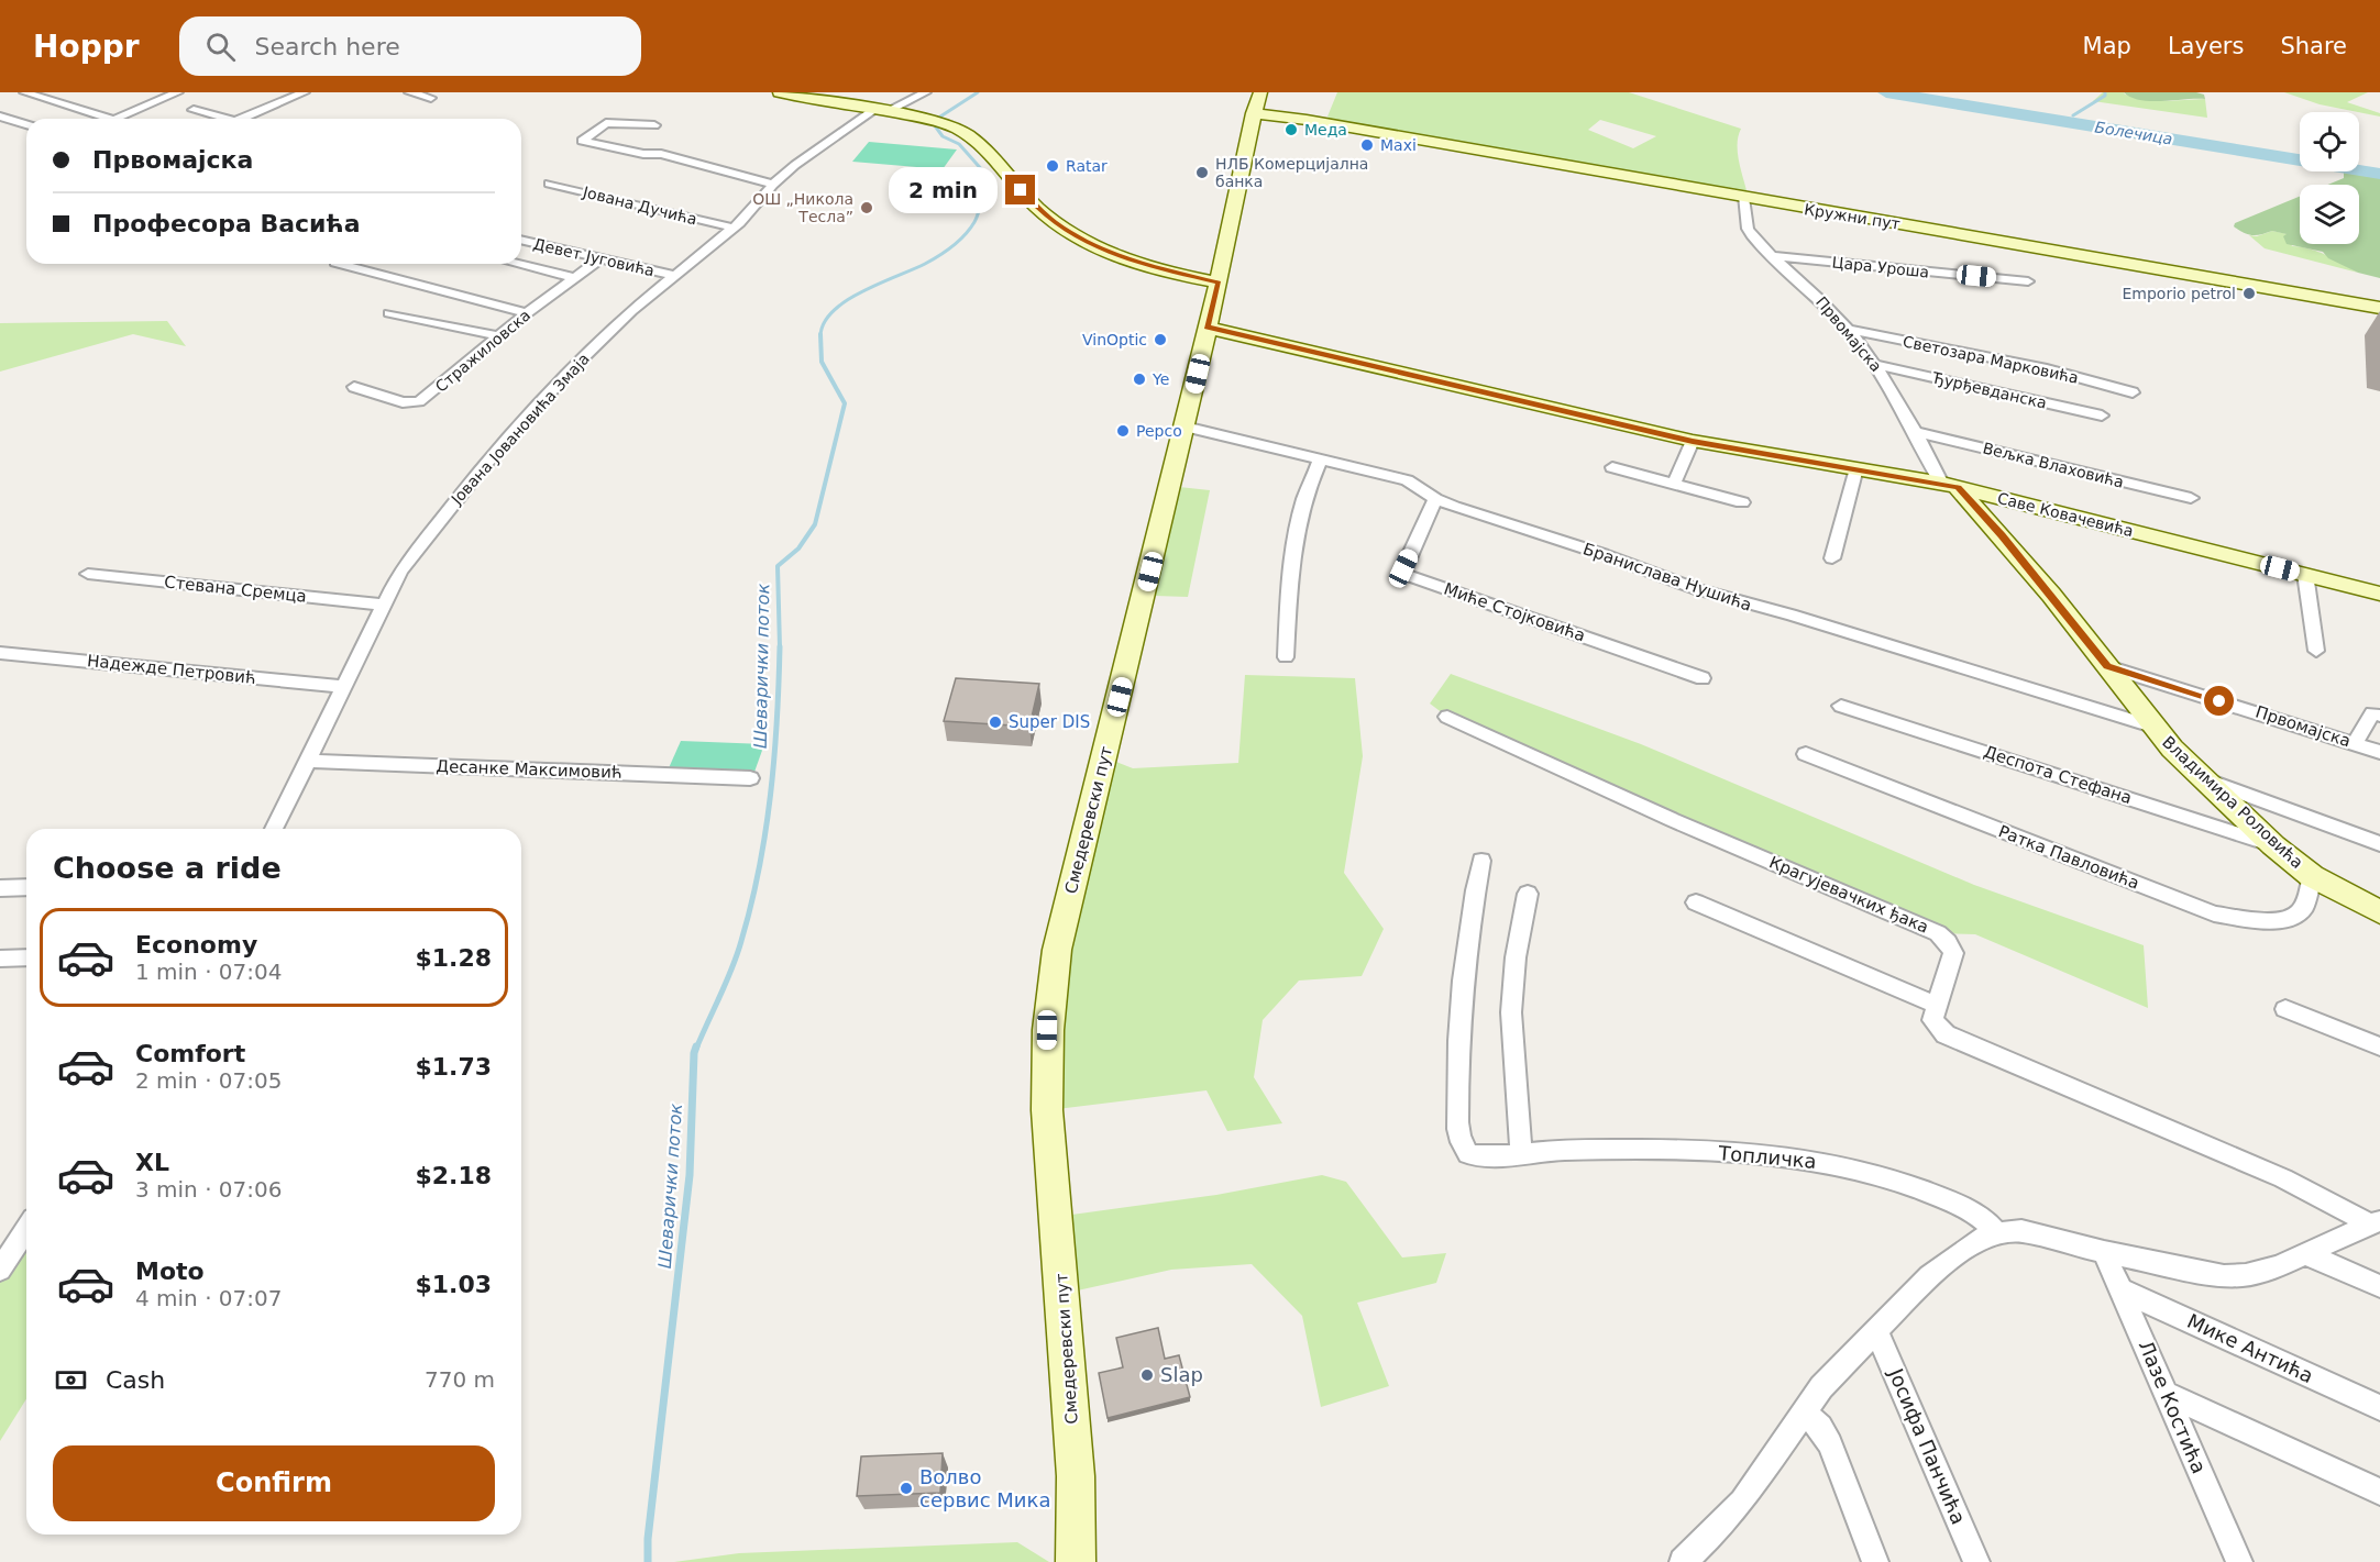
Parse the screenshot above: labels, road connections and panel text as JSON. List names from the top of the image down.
{
  "streets": {
    "main road": [
      "Кружни пут",
      "Првомајска",
      "Саве Ковачевића",
      "Владимира Роловића",
      "Смедеревски пут"
    ],
    "street": [
      "Јована Дучића",
      "Девет Југовића",
      "Цара Уроша",
      "Стражиловска",
      "Светозара Марковића",
      "Ђурђевданска",
      "Јована Јовановића Змаја",
      "Вељка Влаховића",
      "Бранислава Нушића",
      "Стевана Сремца",
      "Миће Стојковића",
      "Надежде Петровић",
      "Десанке Максимовић",
      "Деспота Стефана",
      "Ратка Павловића",
      "Крагујевачких ђака",
      "Топличка",
      "Мике Антића",
      "Лазе Костића",
      "Јосифа Панчића"
    ]
  },
  "crossings": [
    ["Јована Дучића", "Јована Јовановића Змаја"],
    ["Кружни пут", "Првомајска"],
    ["Кружни пут", "Смедеревски пут"],
    ["Девет Југовића", "Стражиловска"],
    ["Девет Југовића", "Јована Јовановића Змаја"],
    ["Цара Уроша", "Првомајска"],
    ["Првомајска", "Светозара Марковића"],
    ["Првомајска", "Ђурђевданска"],
    ["Првомајска", "Вељка Влаховића"],
    ["Првомајска", "Саве Ковачевића"],
    ["Првомајска", "Владимира Роловића"],
    ["Јована Јовановића Змаја", "Стевана Сремца"],
    ["Јована Јовановића Змаја", "Надежде Петровић"],
    ["Јована Јовановића Змаја", "Десанке Максимовић"],
    ["Саве Ковачевића", "Смедеревски пут"],
    ["Бранислава Нушића", "Миће Стојковића"],
    ["Бранислава Нушића", "Владимира Роловића"],
    ["Бранислава Нушића", "Смедеревски пут"],
    ["Деспота Стефана", "Владимира Роловића"],
    ["Владимира Роловића", "Ратка Павловића"],
    ["Мике Антића", "Лазе Костића"]
  ],
  "water": ["Болечица", "Шеварички поток"],
  "places": [
    "Меда",
    "Maxi",
    "Ratar",
    "НЛБ Комерцијална банка",
    "ОШ „Никола Тесла”",
    "Emporio petrol",
    "VinOptic",
    "Ye",
    "Pepco",
    "Super DIS",
    "Slap",
    "Волво сервис Мика"
  ],
  "page": {
    "header": "Hoppr",
    "search": "Search here",
    "nav": ["Map", "Layers", "Share"],
    "banner": ["Првомајска", "Професора Васића"],
    "bubble": "2 min",
    "heading": "Choose a ride",
    "list": [
      {
        "name": "Economy",
        "note": "1 min · 07:04",
        "value": "$1.28"
      },
      {
        "name": "Comfort",
        "note": "2 min · 07:05",
        "value": "$1.73"
      },
      {
        "name": "XL",
        "note": "3 min · 07:06",
        "value": "$2.18"
      },
      {
        "name": "Moto",
        "note": "4 min · 07:07",
        "value": "$1.03"
      }
    ],
    "pay": ["Cash", "770 m"],
    "buttons": "Confirm"
  }
}
